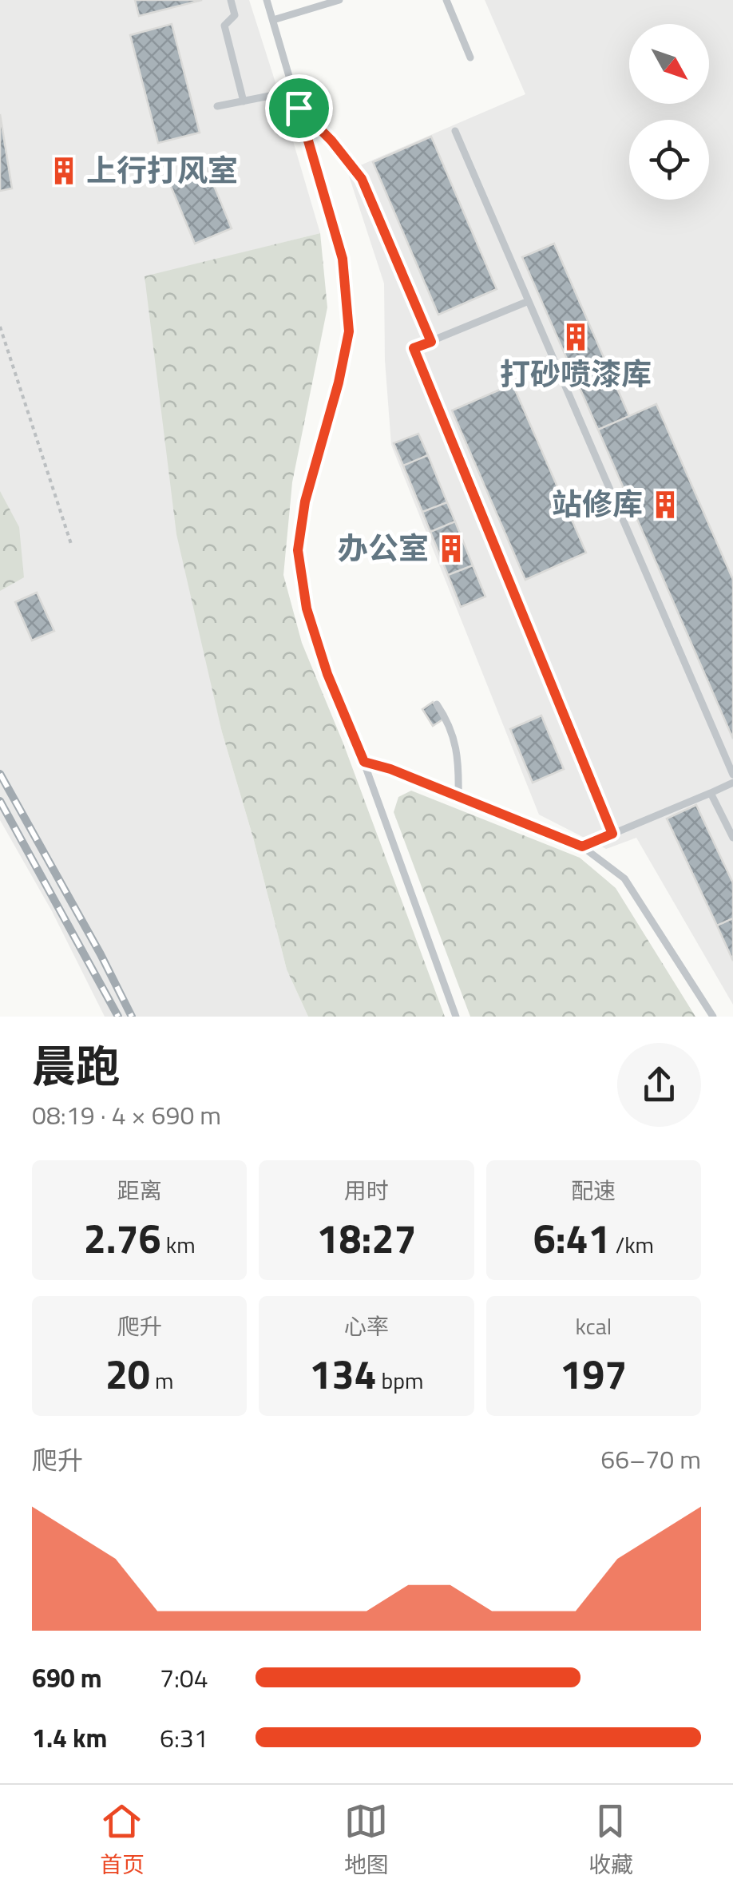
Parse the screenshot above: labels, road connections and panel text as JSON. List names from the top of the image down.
{
  "places": {
    "building": [
      "上行打风室",
      "打砂喷漆库",
      "站修库",
      "办公室"
    ]
  },
  "north": "bottom right",
  "page": {
    "heading": ["晨跑", "08:19 · 4 × 690 m"],
    "stats": [
      ["距离", "2.76 km"],
      ["用时", "18:27"],
      ["配速", "6:41 /km"],
      ["爬升", "20 m"],
      ["心率", "134 bpm"],
      ["kcal", "197"]
    ],
    "chart": ["爬升", "66–70 m"],
    "list": [
      {
        "name": "690 m",
        "note": "7:04"
      },
      {
        "name": "1.4 km",
        "note": "6:31"
      }
    ],
    "tabs": ["首页", "地图", "收藏"]
  }
}
